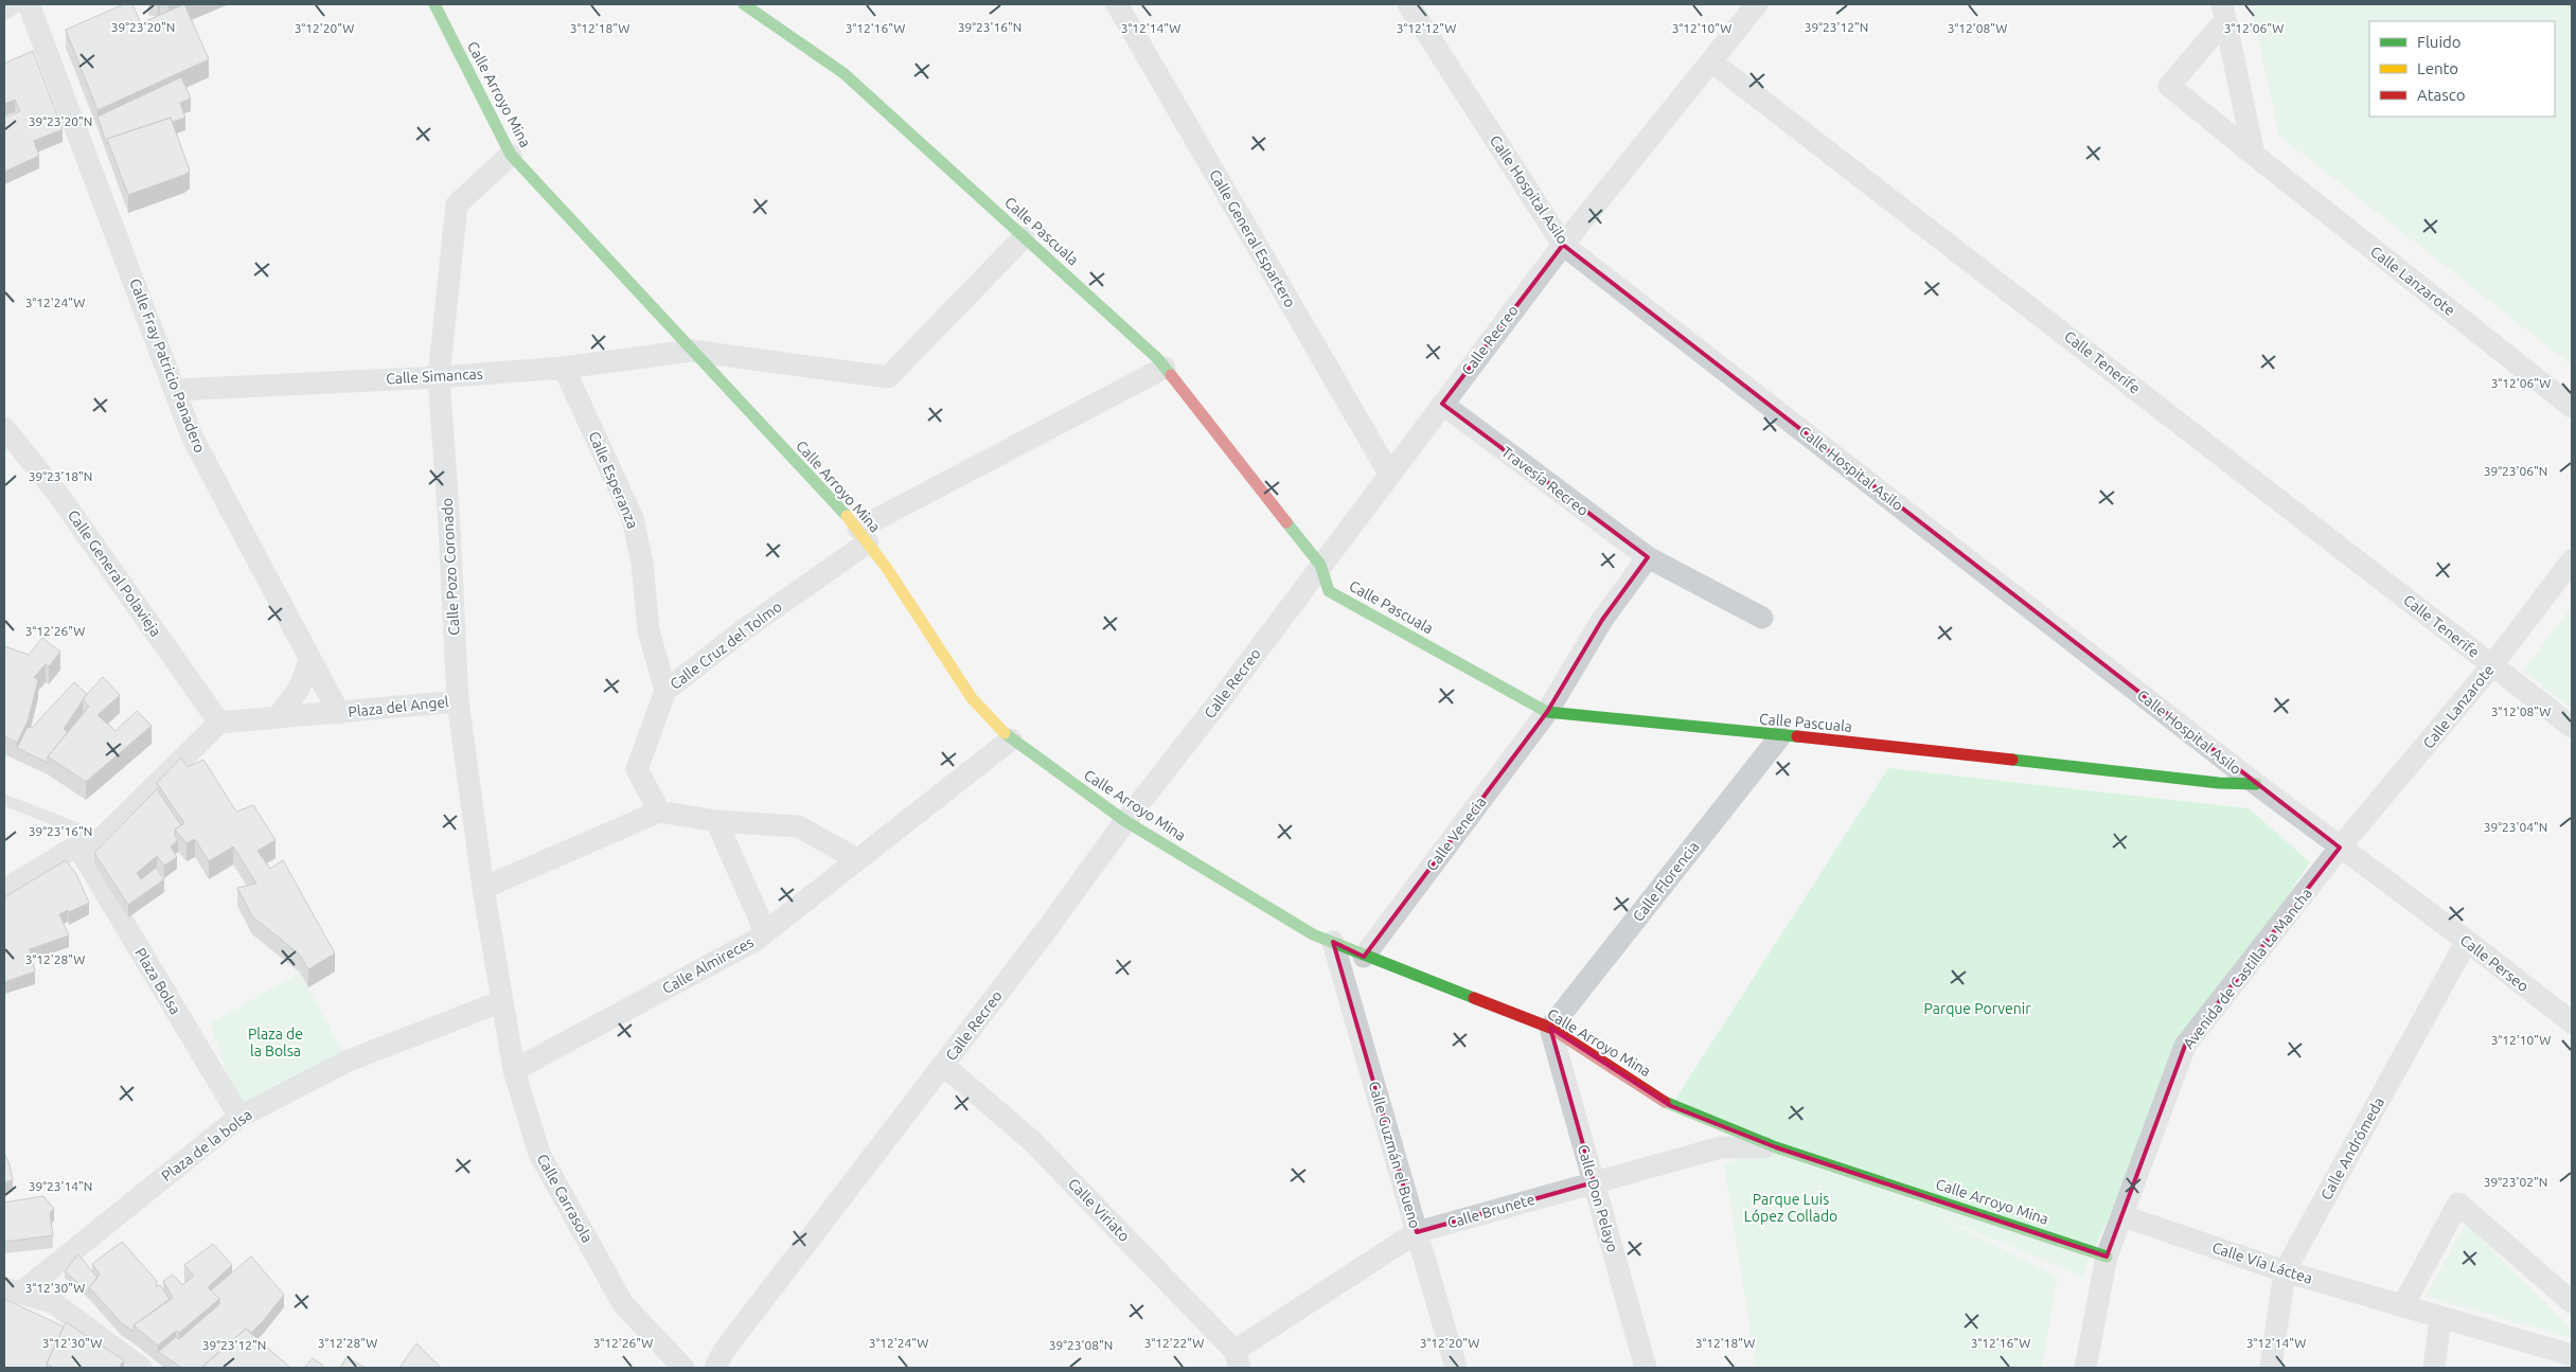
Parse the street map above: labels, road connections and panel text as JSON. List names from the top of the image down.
{
  "streets": {
    "street": [
      "Calle Arroyo Mina",
      "Calle Hospital Asilo",
      "Calle Pascuala",
      "Calle General Espartero",
      "Calle Lanzarote",
      "Calle Recreo",
      "Calle Tenerife",
      "Calle Fray Patricio Panadero",
      "Calle Simancas",
      "Calle Esperanza",
      "Travesía Recreo",
      "Calle Pozo Coronado",
      "Calle General Polavieja",
      "Calle Cruz del Tolmo",
      "Plaza del Angel",
      "Calle Venecia",
      "Calle Florencia",
      "Calle Perseo",
      "Calle Almireces",
      "Avenida de Castilla La Mancha",
      "Plaza Bolsa",
      "Plaza de la bolsa",
      "Calle Andrómeda",
      "Calle Guzmán el Bueno",
      "Calle Carrasola",
      "Calle Don Pelayo",
      "Calle Viriato",
      "Calle Brunete",
      "Calle Vía Láctea"
    ]
  },
  "crossings": [
    ["Calle Arroyo Mina", "Calle Recreo"],
    ["Calle Arroyo Mina", "Calle Simancas"],
    ["Calle Arroyo Mina", "Calle Pozo Coronado"],
    ["Calle Arroyo Mina", "Calle Cruz del Tolmo"],
    ["Calle Arroyo Mina", "Calle Venecia"],
    ["Calle Arroyo Mina", "Calle Florencia"],
    ["Calle Arroyo Mina", "Calle Almireces"],
    ["Calle Arroyo Mina", "Avenida de Castilla La Mancha"],
    ["Calle Arroyo Mina", "Calle Guzmán el Bueno"],
    ["Calle Arroyo Mina", "Calle Don Pelayo"],
    ["Calle Arroyo Mina", "Calle Brunete"],
    ["Calle Hospital Asilo", "Calle Pascuala"],
    ["Calle Hospital Asilo", "Calle Lanzarote"],
    ["Calle Hospital Asilo", "Calle Recreo"],
    ["Calle Hospital Asilo", "Calle Perseo"],
    ["Calle Hospital Asilo", "Avenida de Castilla La Mancha"],
    ["Calle Pascuala", "Calle Recreo"],
    ["Calle Pascuala", "Calle Simancas"],
    ["Calle Pascuala", "Calle Cruz del Tolmo"],
    ["Calle Pascuala", "Calle Venecia"],
    ["Calle Pascuala", "Calle Florencia"],
    ["Calle General Espartero", "Calle Recreo"],
    ["Calle Lanzarote", "Calle Tenerife"],
    ["Calle Lanzarote", "Calle Perseo"],
    ["Calle Lanzarote", "Avenida de Castilla La Mancha"],
    ["Calle Recreo", "Calle Tenerife"],
    ["Calle Recreo", "Travesía Recreo"],
    ["Calle Recreo", "Calle Viriato"],
    ["Calle Fray Patricio Panadero", "Calle Simancas"],
    ["Calle Fray Patricio Panadero", "Plaza del Angel"],
    ["Calle Simancas", "Calle Esperanza"],
    ["Calle Simancas", "Calle Pozo Coronado"],
    ["Calle Esperanza", "Calle Cruz del Tolmo"],
    ["Calle Pozo Coronado", "Plaza del Angel"],
    ["Calle Pozo Coronado", "Plaza de la bolsa"],
    ["Calle Pozo Coronado", "Calle Carrasola"],
    ["Calle General Polavieja", "Plaza del Angel"],
    ["Calle Florencia", "Calle Don Pelayo"],
    ["Calle Perseo", "Avenida de Castilla La Mancha"],
    ["Calle Perseo", "Calle Andrómeda"],
    ["Calle Almireces", "Calle Carrasola"],
    ["Avenida de Castilla La Mancha", "Calle Vía Láctea"],
    ["Plaza Bolsa", "Plaza de la bolsa"],
    ["Plaza de la bolsa", "Calle Carrasola"],
    ["Calle Andrómeda", "Calle Vía Láctea"],
    ["Calle Guzmán el Bueno", "Calle Brunete"],
    ["Calle Don Pelayo", "Calle Brunete"],
    ["Calle Viriato", "Calle Brunete"]
  ],
  "parks": ["Parque Porvenir", "Plaza de la Bolsa", "Parque Luis López Collado"],
  "legend": ["Fluido", "Lento", "Atasco"],
  "coordinates": [
    "39°23'20\"N",
    "39°23'16\"N",
    "39°23'12\"N",
    "3°12'20\"W",
    "3°12'18\"W",
    "3°12'16\"W",
    "3°12'14\"W",
    "3°12'12\"W",
    "3°12'10\"W",
    "3°12'08\"W",
    "3°12'06\"W",
    "3°12'24\"W",
    "39°23'06\"N",
    "39°23'18\"N",
    "3°12'26\"W",
    "39°23'04\"N",
    "3°12'28\"W",
    "39°23'02\"N",
    "39°23'14\"N",
    "3°12'30\"W",
    "3°12'22\"W",
    "39°23'08\"N"
  ]
}
